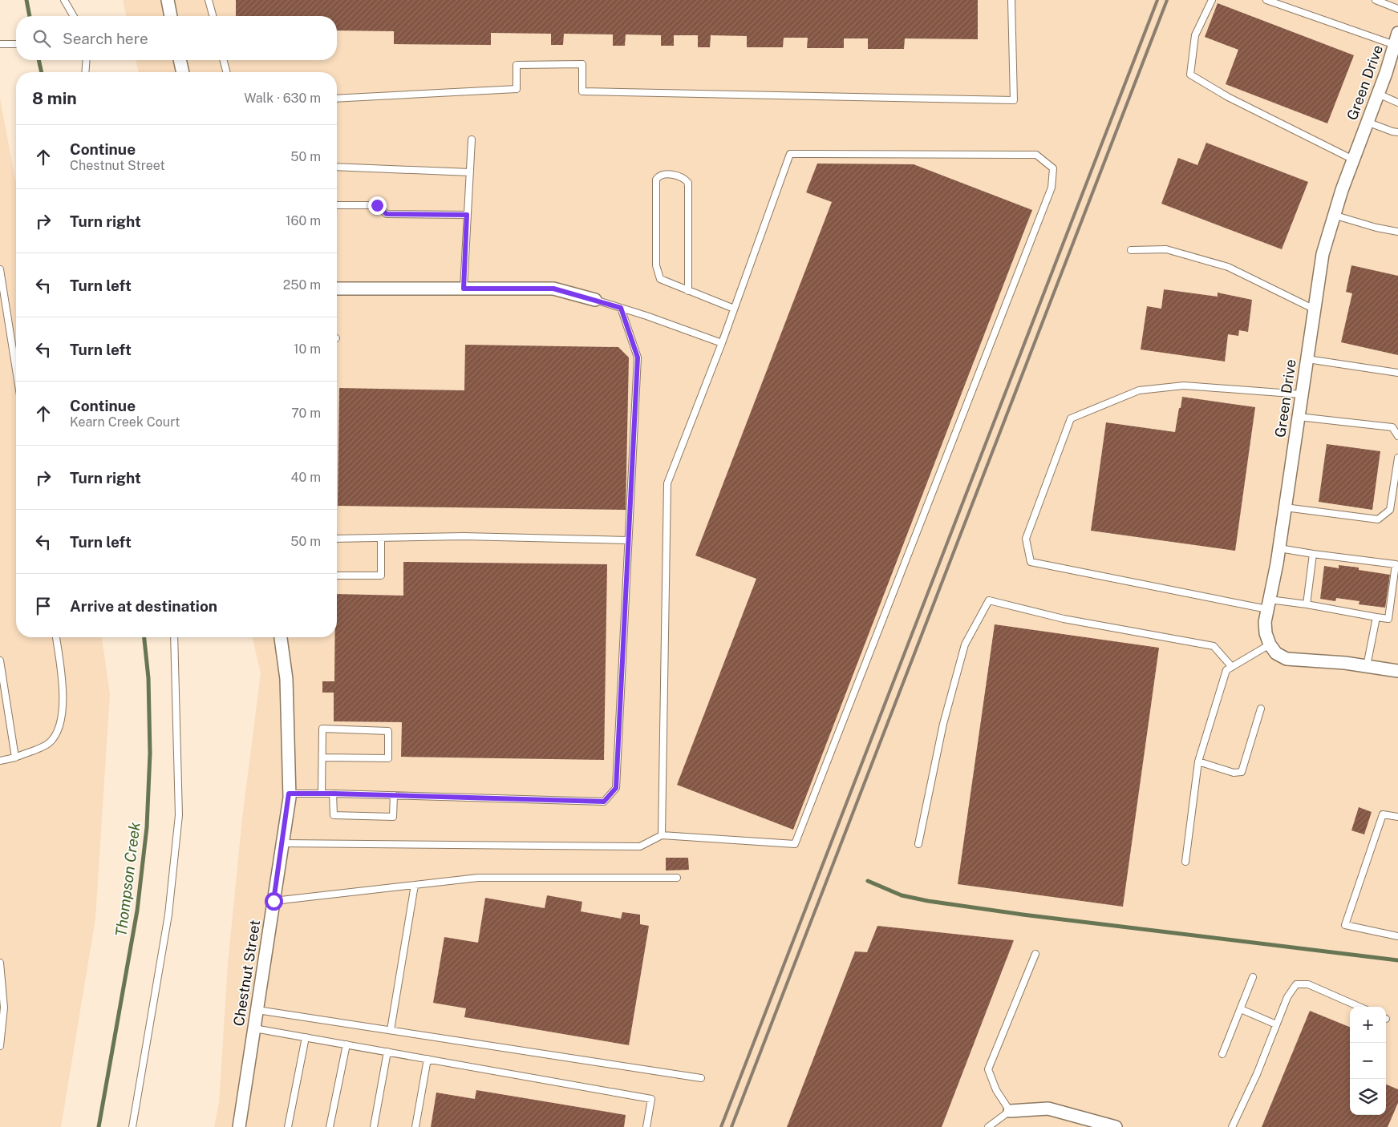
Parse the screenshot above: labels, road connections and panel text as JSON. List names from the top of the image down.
{
  "streets": {
    "street": ["Green Drive", "Chestnut Street"]
  },
  "water": ["Thompson Creek"],
  "page": {
    "search": "Search here",
    "heading": ["8 min", "Walk · 630 m"],
    "list": [
      ["Continue", "Chestnut Street", "50 m"],
      ["Turn right", "160 m"],
      ["Turn left", "250 m"],
      ["Turn left", "10 m"],
      ["Continue", "Kearn Creek Court", "70 m"],
      ["Turn right", "40 m"],
      ["Turn left", "50 m"],
      "Arrive at destination"
    ],
    "map_buttons": ["+", "−"]
  }
}
